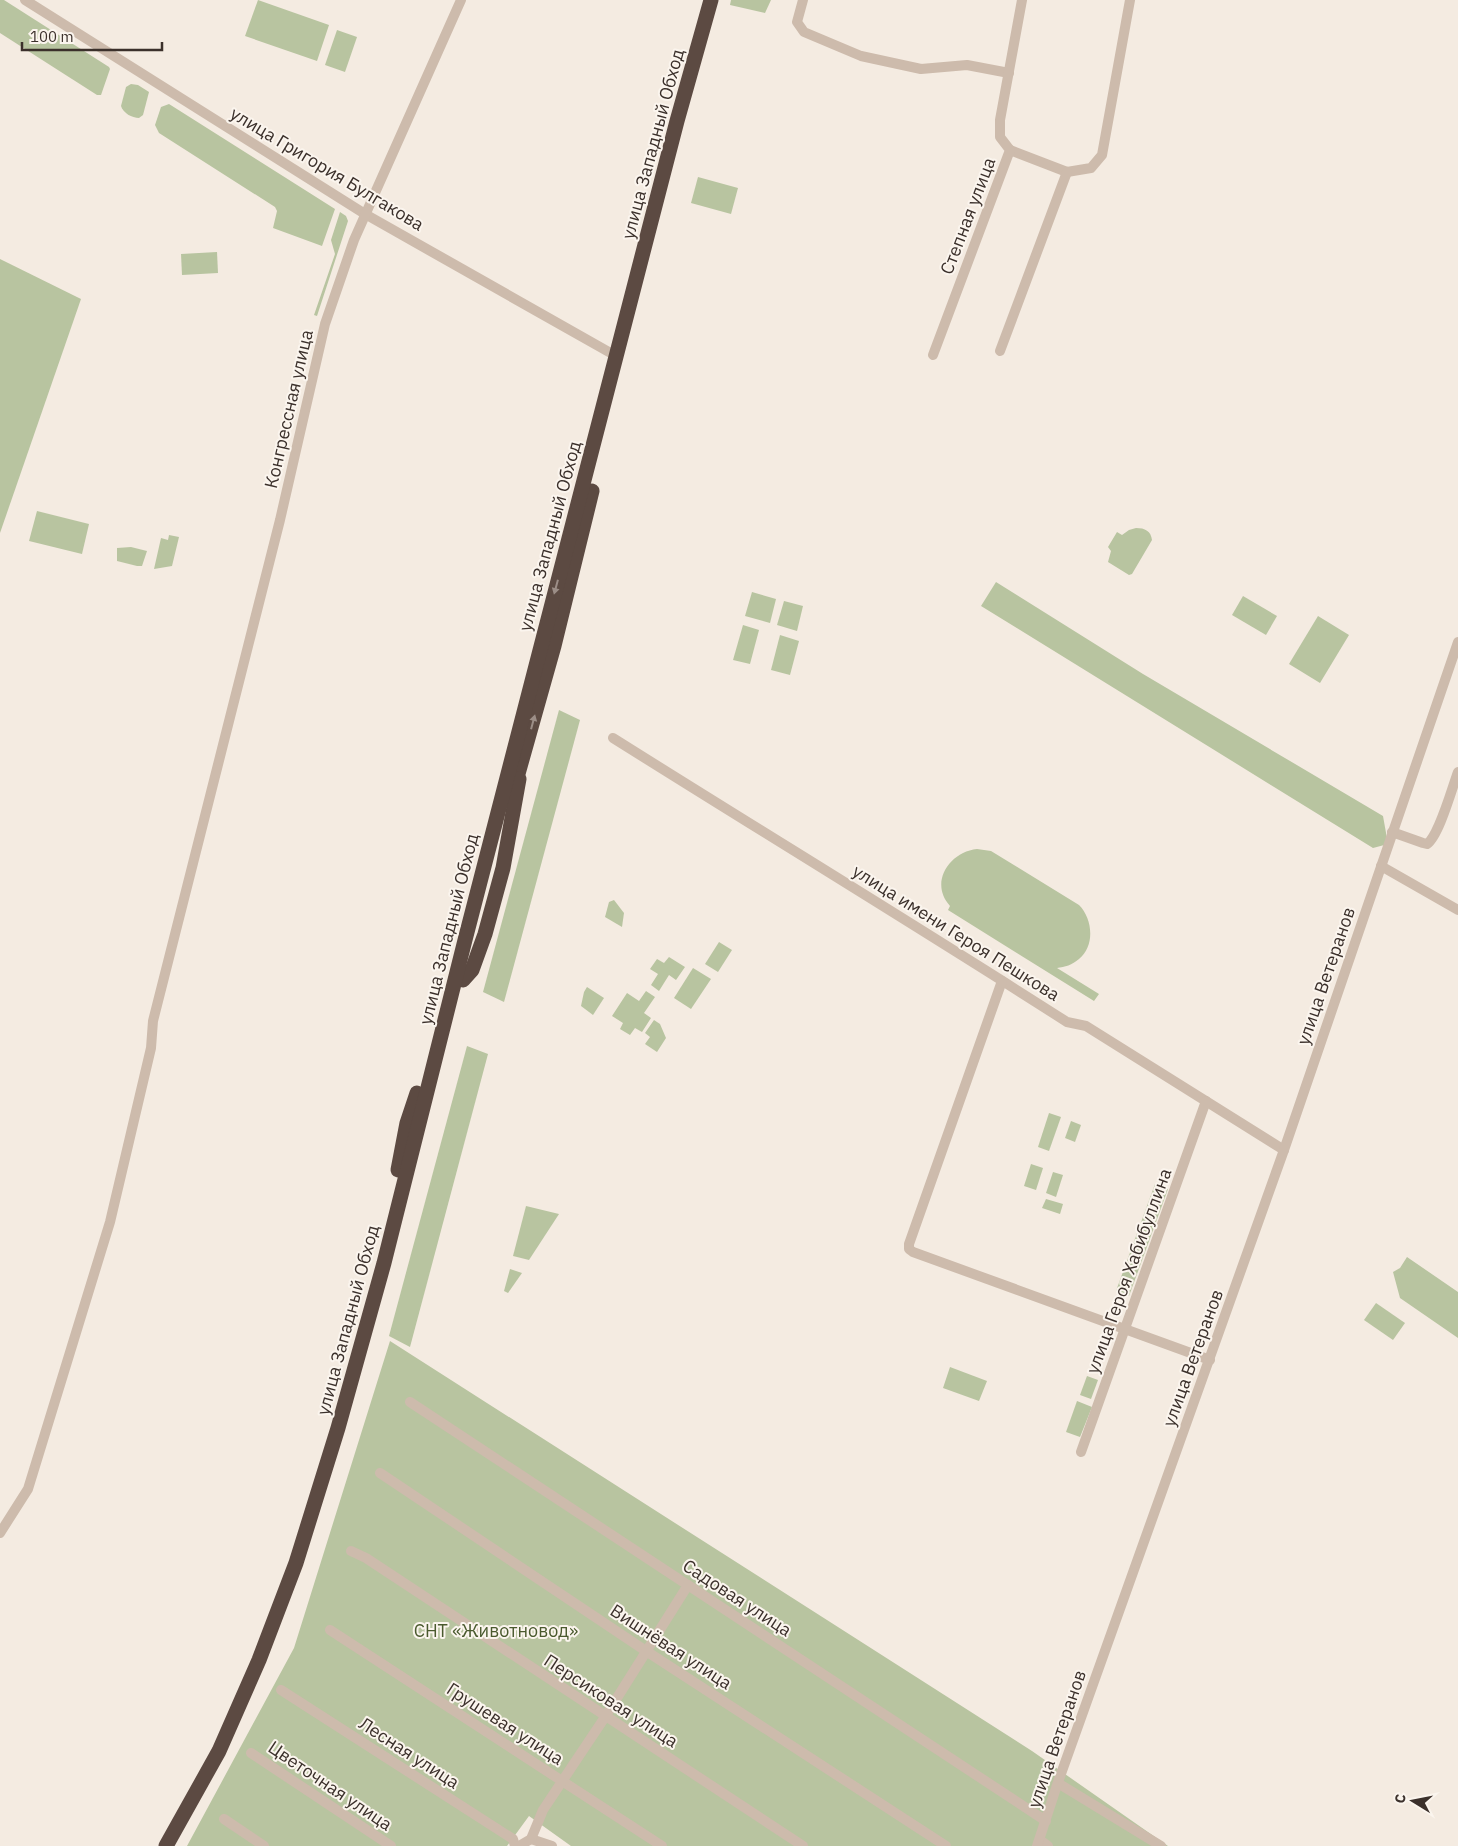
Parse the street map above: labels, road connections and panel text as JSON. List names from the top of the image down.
{
  "streets": {
    "highway": ["улица Западный Обход"],
    "street": [
      "улица Григория Булгакова",
      "Степная улица",
      "Конгрессная улица",
      "улица имени Героя Пешкова",
      "улица Ветеранов",
      "улица Героя Хабибуллина",
      "Садовая улица",
      "Вишнёвая улица",
      "Персиковая улица",
      "Грушевая улица",
      "Лесная улица",
      "Цветочная улица"
    ]
  },
  "crossings": [
    ["улица Западный Обход", "улица Григория Булгакова"],
    ["улица Григория Булгакова", "Конгрессная улица"],
    ["улица имени Героя Пешкова", "улица Ветеранов"],
    ["улица имени Героя Пешкова", "улица Героя Хабибуллина"],
    ["улица Ветеранов", "Садовая улица"]
  ],
  "parks": ["СНТ «Животновод»"],
  "scale_bar": "100 m",
  "north": "left"
}
